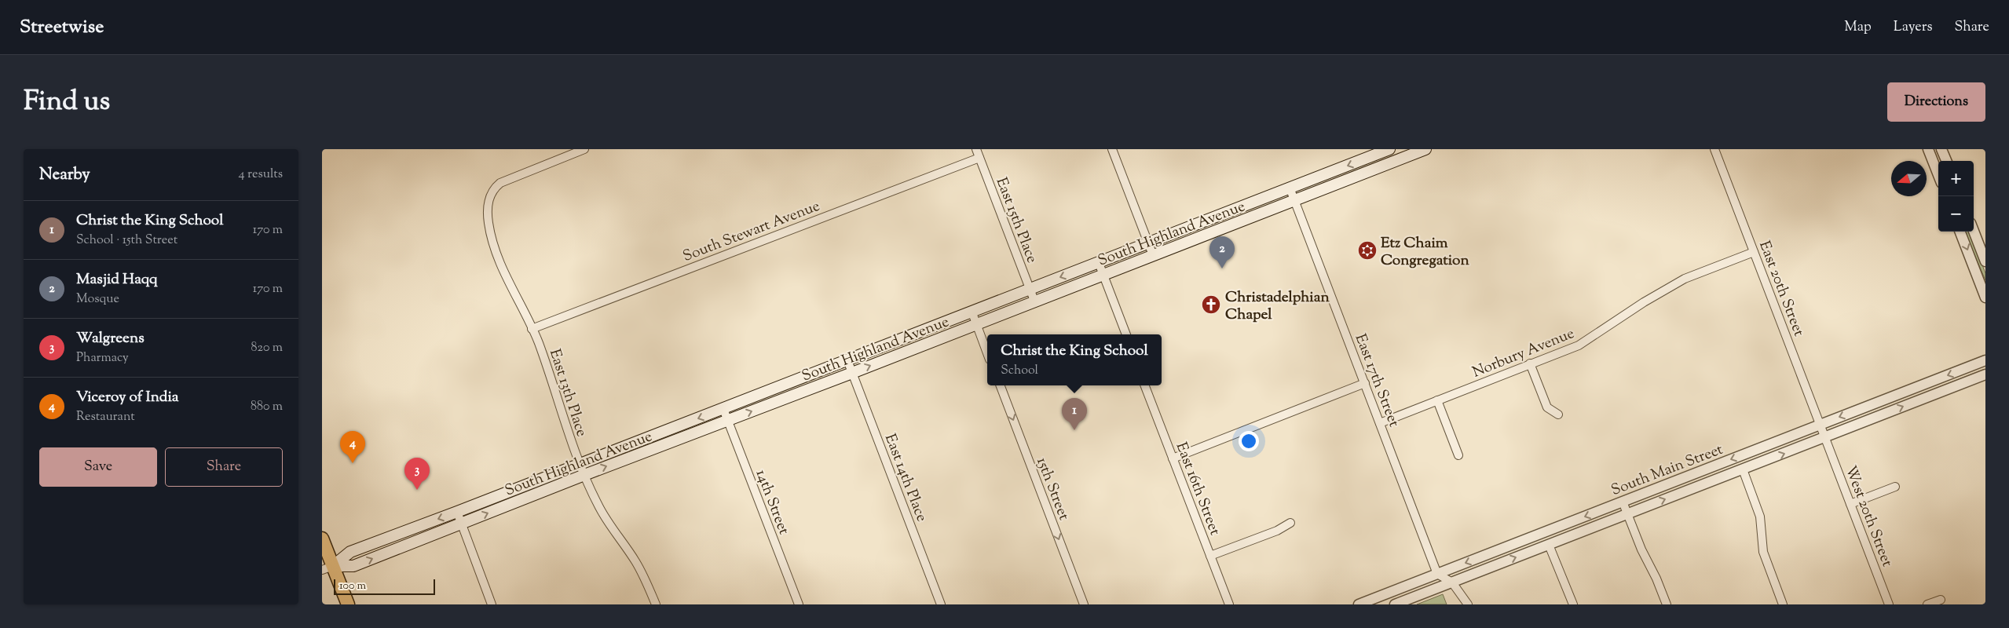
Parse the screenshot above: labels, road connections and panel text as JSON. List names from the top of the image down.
{
  "streets": {
    "main road": ["South Highland Avenue"],
    "street": [
      "East 15th Place",
      "South Stewart Avenue",
      "East 20th Street",
      "Norbury Avenue",
      "East 17th Street",
      "East 13th Place",
      "South Main Street",
      "East 14th Place",
      "15th Street",
      "East 16th Street",
      "14th Street",
      "West 20th Street"
    ]
  },
  "crossings": [
    ["East 15th Place", "South Stewart Avenue"],
    ["East 15th Place", "South Highland Avenue"],
    ["South Stewart Avenue", "East 13th Place"],
    ["South Highland Avenue", "East 17th Street"],
    ["South Highland Avenue", "East 13th Place"],
    ["South Highland Avenue", "East 14th Place"],
    ["South Highland Avenue", "14th Street"],
    ["East 20th Street", "Norbury Avenue"],
    ["East 20th Street", "South Main Street"],
    ["East 20th Street", "West 20th Street"],
    ["Norbury Avenue", "East 17th Street"],
    ["East 17th Street", "South Main Street"],
    ["South Main Street", "West 20th Street"]
  ],
  "one_way": ["15th Street"],
  "places": {
    "synagogue": ["Etz Chaim Congregation"],
    "church": ["Christadelphian Chapel"]
  },
  "scale_bar": "100 m",
  "north": "left",
  "page": {
    "header": "Streetwise",
    "nav": ["Map", "Layers", "Share"],
    "title": "Find us",
    "buttons": [
      "Directions",
      ["Save", "Share"]
    ],
    "heading": ["Nearby", "4 results"],
    "map_buttons": ["+", "−"],
    "list": [
      {
        "mark": "1",
        "name": "Christ the King School",
        "note": "School · 15th Street",
        "value": "170 m"
      },
      {
        "mark": "2",
        "name": "Masjid Haqq",
        "note": "Mosque",
        "value": "170 m"
      },
      {
        "mark": "3",
        "name": "Walgreens",
        "note": "Pharmacy",
        "value": "820 m"
      },
      {
        "mark": "4",
        "name": "Viceroy of India",
        "note": "Restaurant",
        "value": "880 m"
      }
    ],
    "pins": [
      "2",
      "1",
      "4",
      "3"
    ],
    "popup": ["Christ the King School", "School"],
    "scale": "100 m"
  }
}
